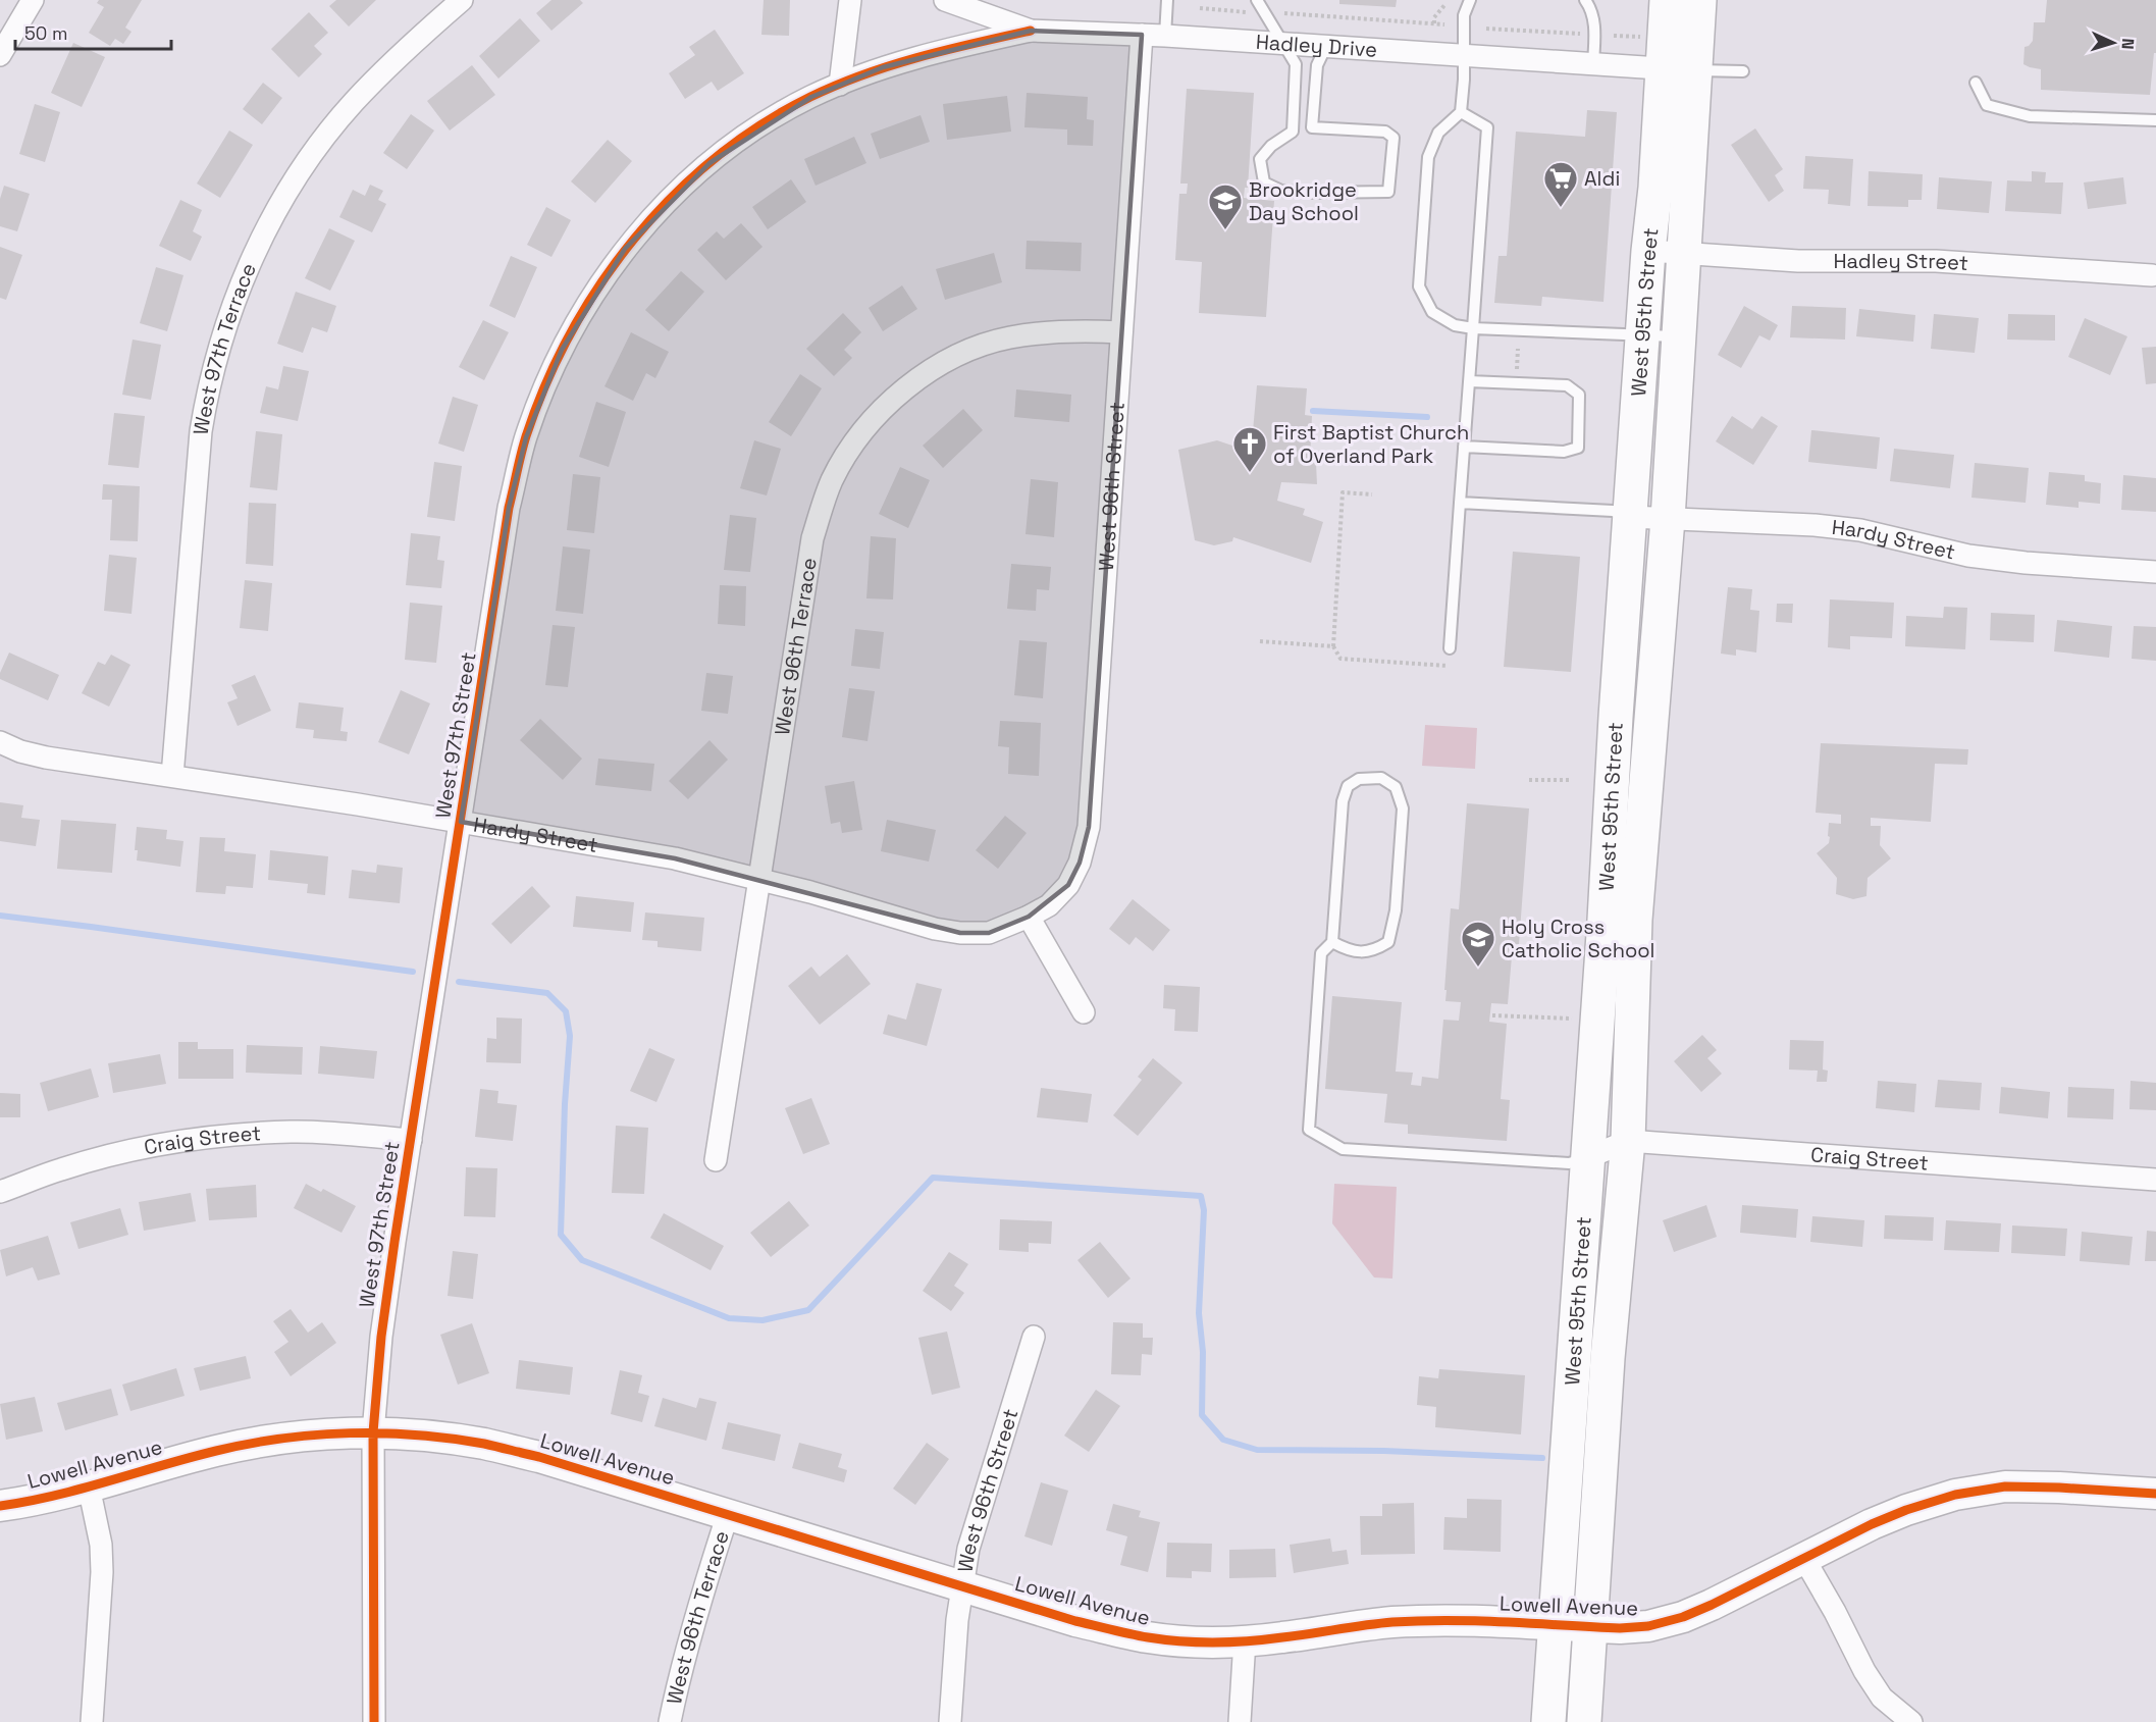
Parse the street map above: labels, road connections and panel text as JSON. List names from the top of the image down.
{
  "streets": {
    "main road": ["West 95th Street"],
    "street": [
      "Hadley Drive",
      "Hadley Street",
      "West 97th Terrace",
      "West 96th Street",
      "Hardy Street",
      "West 96th Terrace",
      "West 97th Street",
      "Craig Street",
      "Lowell Avenue"
    ]
  },
  "crossings": [
    ["Hadley Drive", "West 95th Street"],
    ["Hadley Drive", "West 96th Street"],
    ["Hadley Drive", "West 97th Street"],
    ["Hadley Street", "West 95th Street"],
    ["West 95th Street", "Hardy Street"],
    ["West 95th Street", "Craig Street"],
    ["West 95th Street", "Lowell Avenue"],
    ["West 97th Terrace", "Hardy Street"],
    ["West 96th Street", "Hardy Street"],
    ["West 96th Street", "West 96th Terrace"],
    ["West 96th Street", "Lowell Avenue"],
    ["Hardy Street", "West 96th Terrace"],
    ["Hardy Street", "West 97th Street"],
    ["West 96th Terrace", "Lowell Avenue"],
    ["West 97th Street", "Craig Street"],
    ["West 97th Street", "Lowell Avenue"]
  ],
  "places": {
    "supermarket": ["Aldi"],
    "school or university": ["Brookridge Day School", "Holy Cross Catholic School"],
    "church": ["First Baptist Church of Overland Park"]
  },
  "scale_bar": "50 m",
  "north": "right"
}
